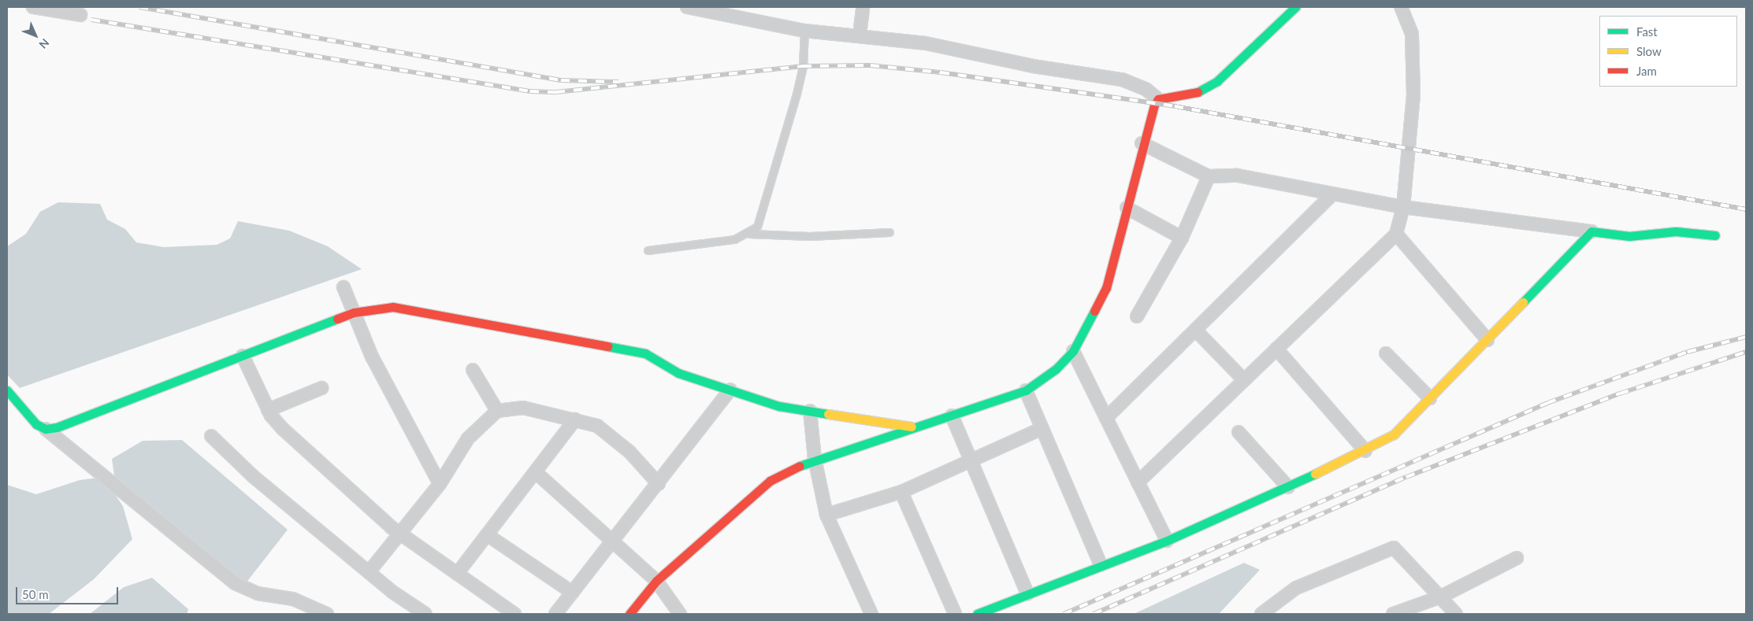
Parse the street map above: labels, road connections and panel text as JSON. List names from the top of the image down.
{
  "legend": ["Fast", "Slow", "Jam"],
  "scale_bar": "50 m",
  "north": "bottom right"
}
